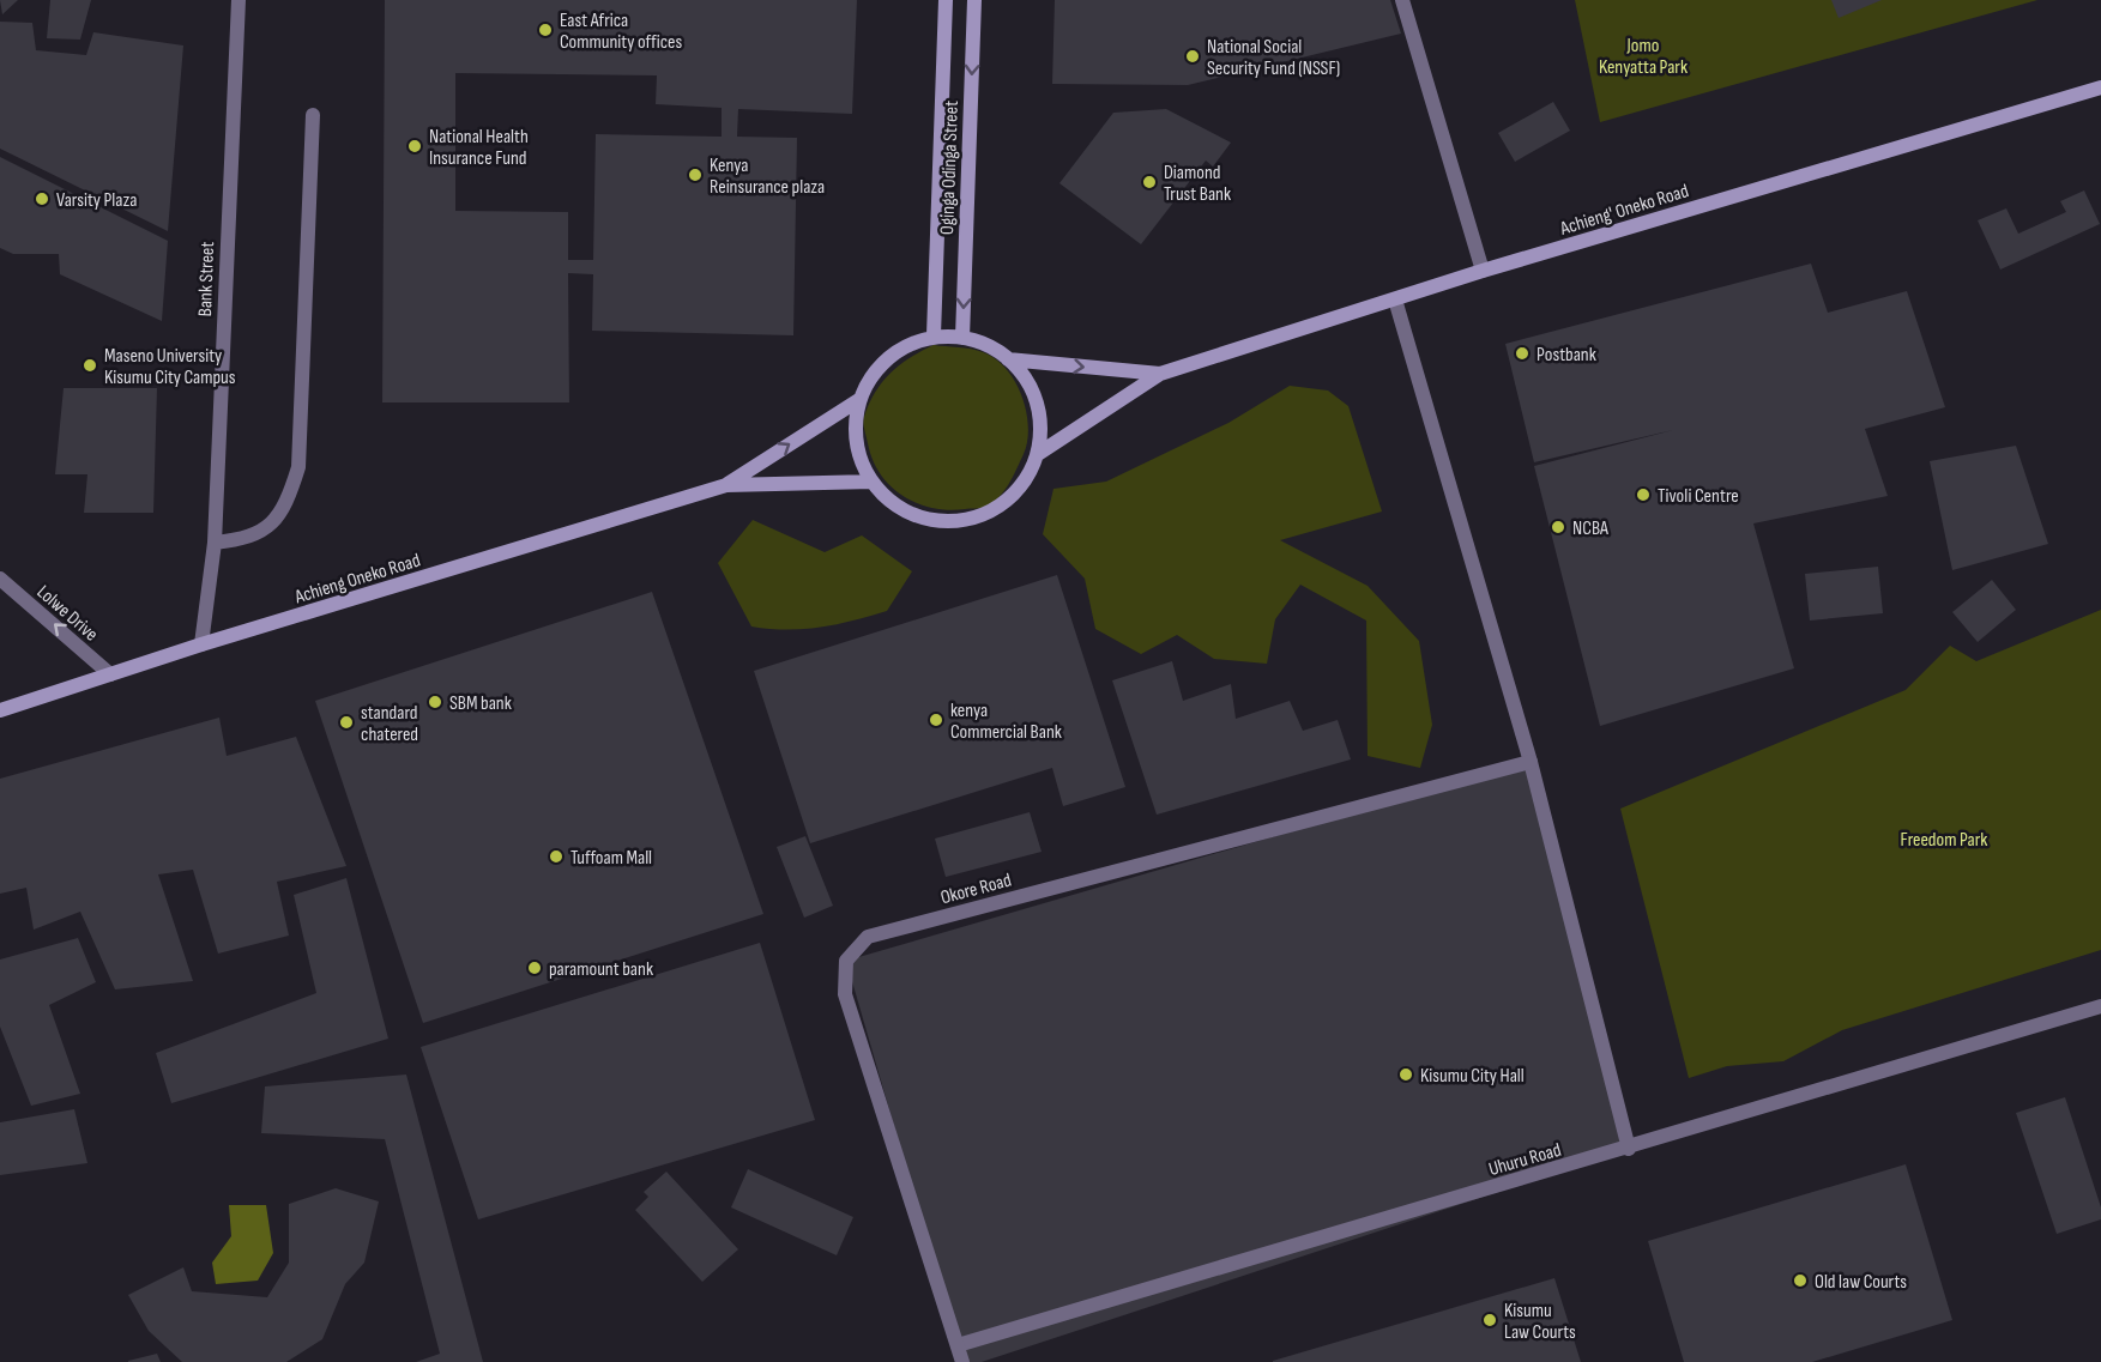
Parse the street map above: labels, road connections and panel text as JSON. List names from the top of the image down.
{
  "streets": {
    "main road": ["Oginga Odinga Street", "Achieng' Oneko Road", "Achieng Oneko Road"],
    "street": [
      "Bank Street",
      "Lolwe Drive",
      "Okore Road",
      "Uhuru Road"
    ]
  },
  "crossings": [
    ["Oginga Odinga Street", "Achieng' Oneko Road"],
    ["Oginga Odinga Street", "Achieng Oneko Road"],
    ["Achieng' Oneko Road", "Achieng Oneko Road"],
    ["Bank Street", "Achieng Oneko Road"],
    ["Achieng Oneko Road", "Lolwe Drive"],
    ["Okore Road", "Uhuru Road"]
  ],
  "one_way": ["Lolwe Drive"],
  "parks": ["Jomo Kenyatta Park", "Freedom Park"],
  "places": [
    "East Africa Community offices",
    "National Social Security Fund (NSSF)",
    "National Health Insurance Fund",
    "Kenya Reinsurance plaza",
    "Diamond Trust Bank",
    "Varsity Plaza",
    "Postbank",
    "Maseno University Kisumu City Campus",
    "Tivoli Centre",
    "NCBA",
    "SBM bank",
    "kenya Commercial Bank",
    "standard chatered",
    "Tuffoam Mall",
    "paramount bank",
    "Kisumu City Hall",
    "Old law Courts",
    "Kisumu Law Courts"
  ]
}
